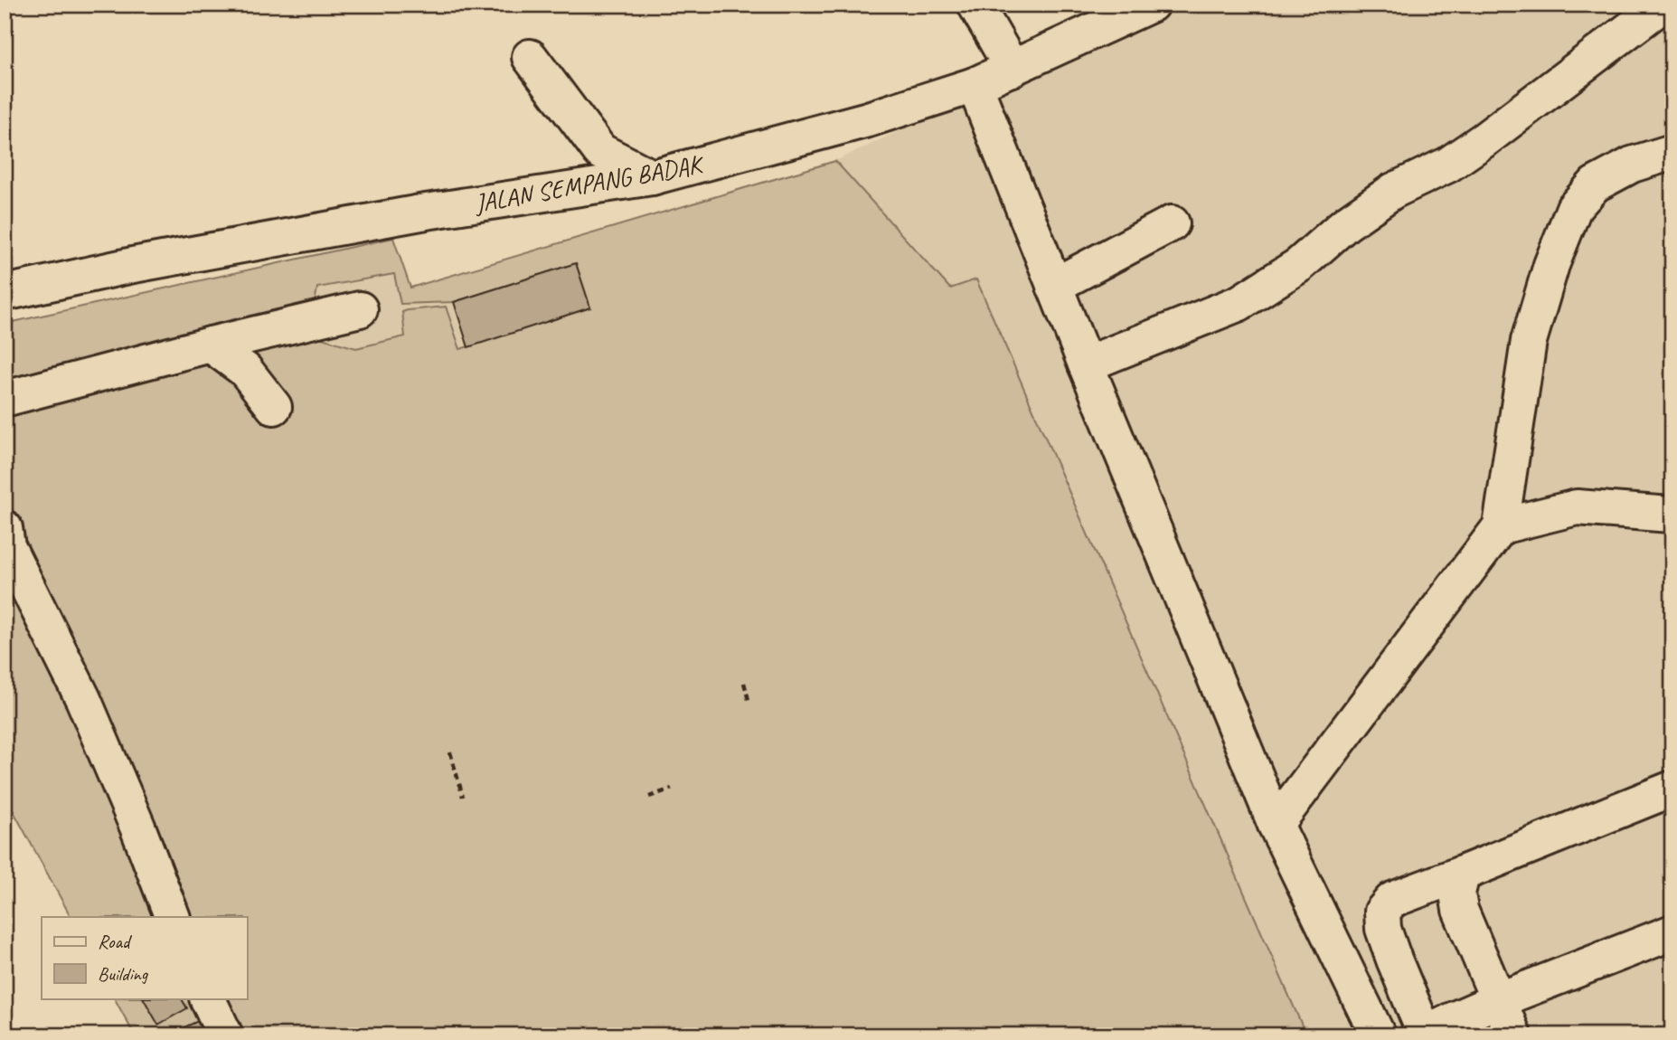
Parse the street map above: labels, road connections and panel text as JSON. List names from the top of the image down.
{
  "streets": {
    "street": ["JALAN SEMPANG BADAK"]
  },
  "legend": ["Road", "Building"]
}
